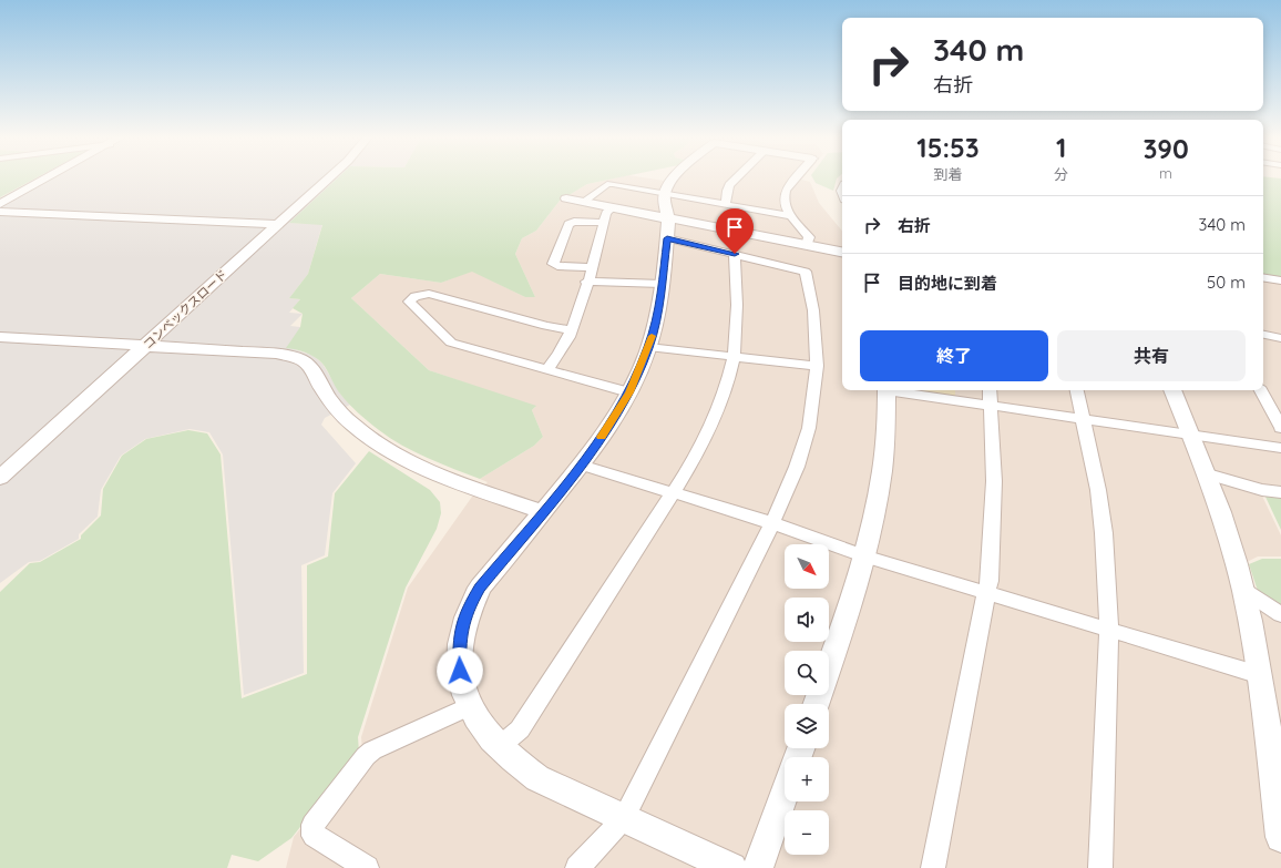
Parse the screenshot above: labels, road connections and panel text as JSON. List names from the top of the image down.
{
  "streets": {
    "street": ["コンベックスロード"]
  },
  "north": "bottom right",
  "page": {
    "turn": ["340 m", "右折"],
    "eta": [
      "15:53",
      "到着",
      "1",
      "分",
      "390",
      "m"
    ],
    "list": [
      {
        "name": "右折",
        "value": "340 m"
      },
      {
        "name": "目的地に到着",
        "value": "50 m"
      }
    ],
    "buttons": ["終了", "共有"],
    "map_buttons": ["+", "−"]
  }
}
